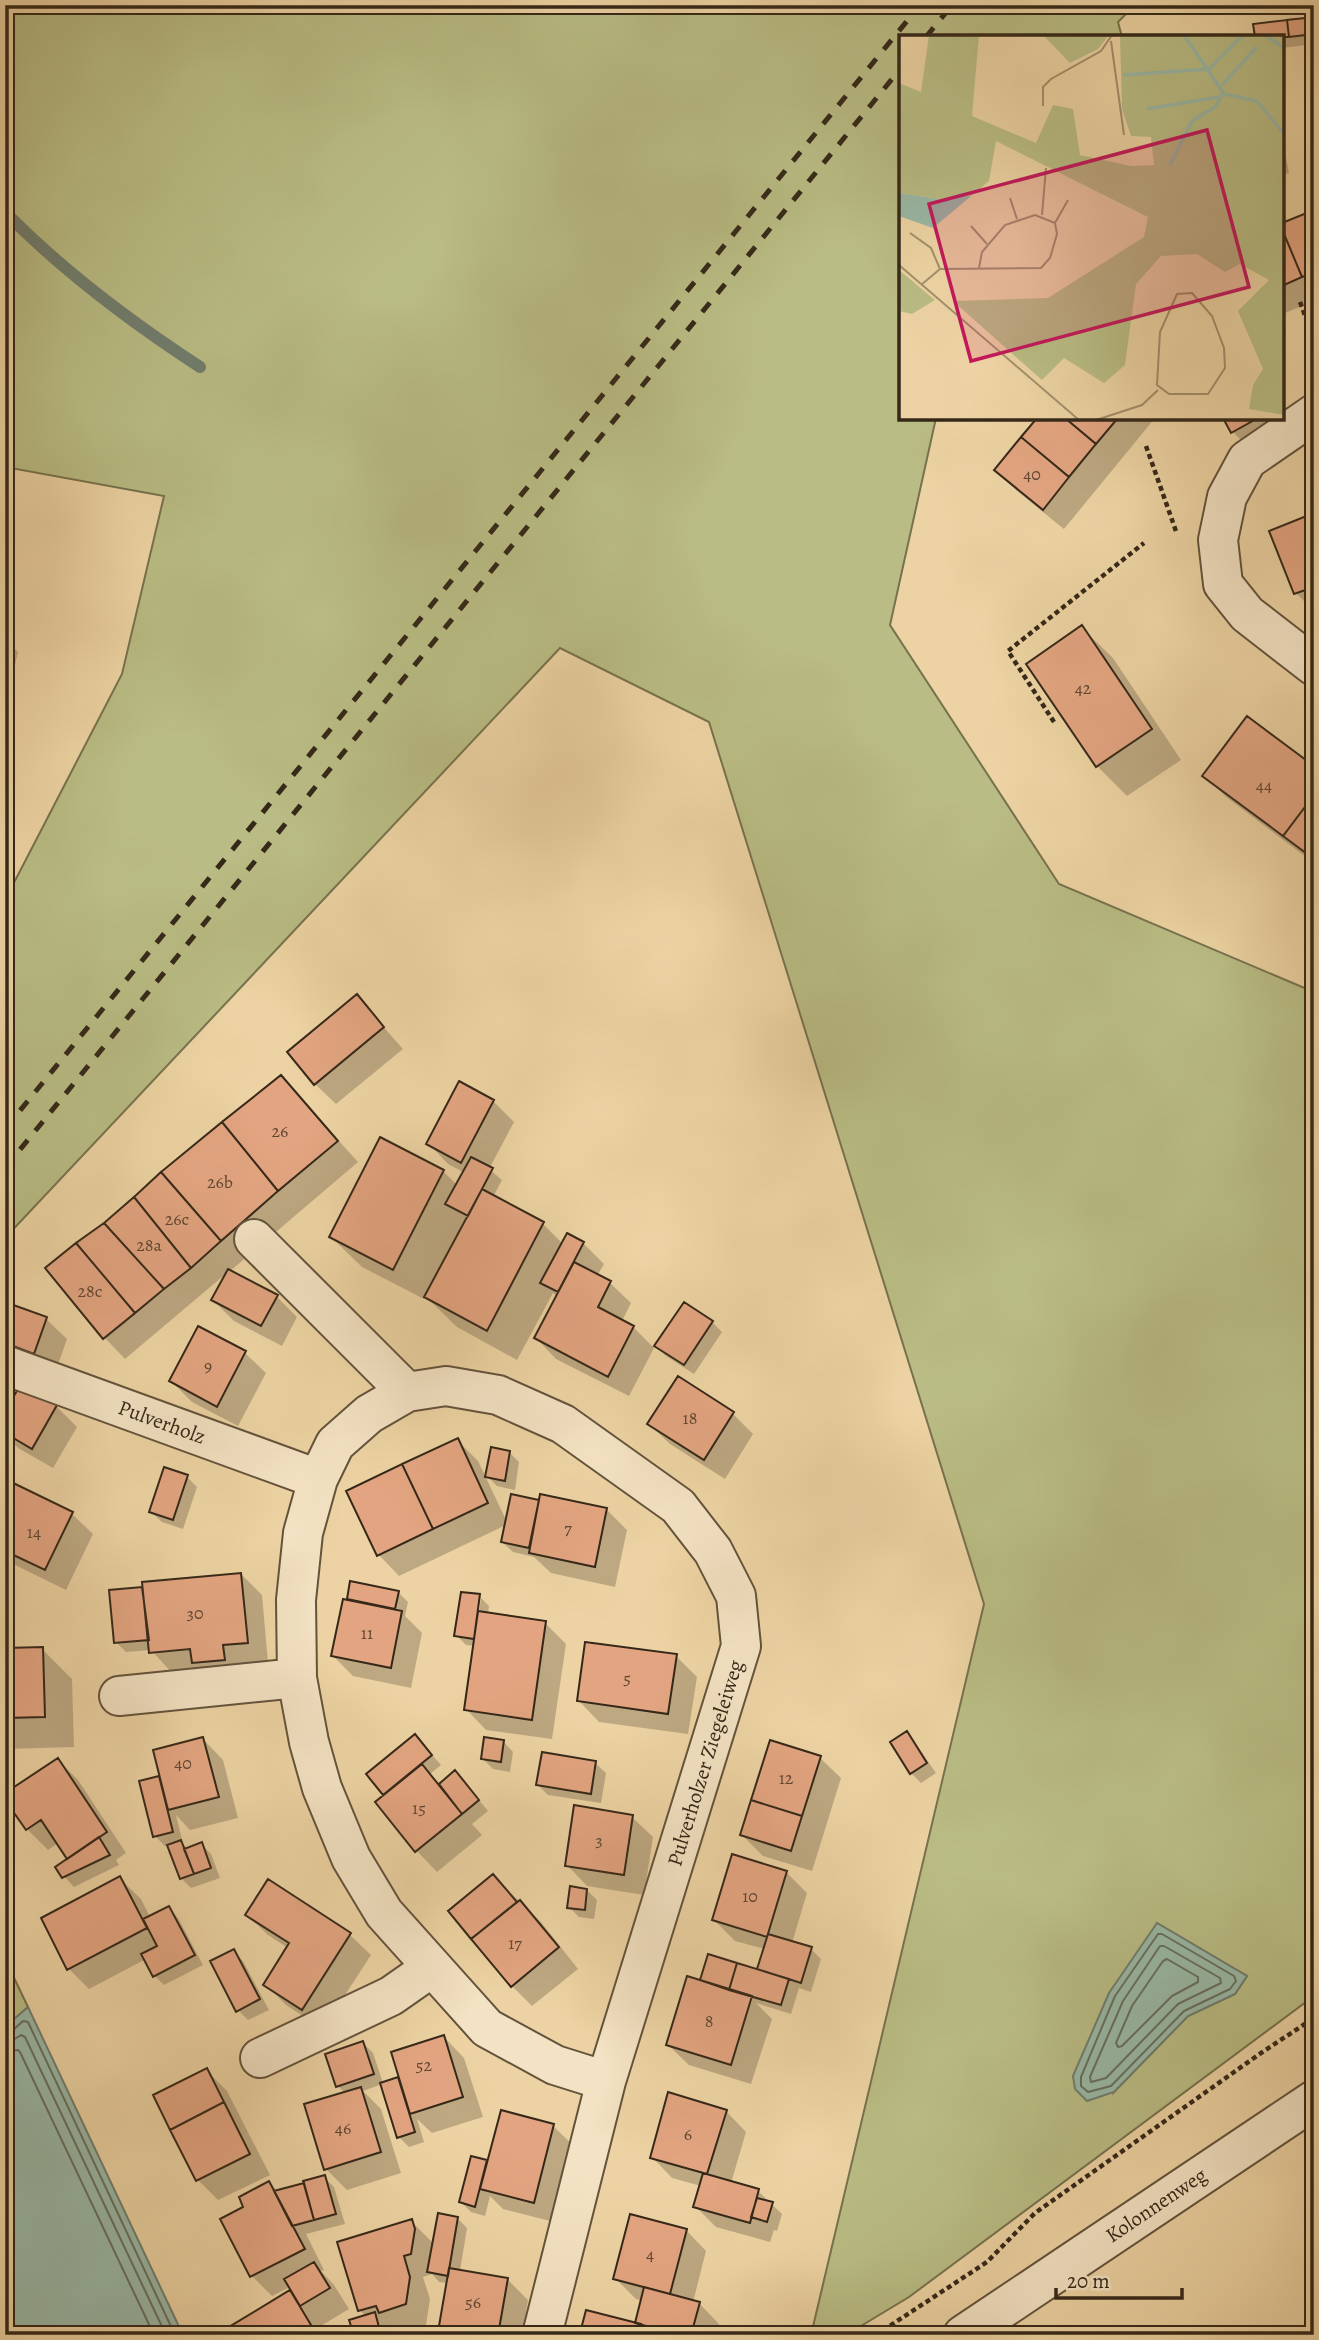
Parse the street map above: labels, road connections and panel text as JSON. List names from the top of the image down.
{
  "streets": {
    "street": ["Pulverholz", "Pulverholzer Ziegeleiweg", "Kolonnenweg"]
  },
  "crossings": [
    ["Pulverholz", "Pulverholzer Ziegeleiweg"]
  ],
  "house_numbers": [
    "40",
    "42",
    "44",
    "26",
    "26b",
    "26c",
    "28a",
    "28c",
    "9",
    "18",
    "7",
    "14",
    "30",
    "11",
    "5",
    "40",
    "12",
    "15",
    "3",
    "10",
    "17",
    "8",
    "52",
    "46",
    "6",
    "4",
    "56"
  ],
  "scale_bar": "20 m"
}
